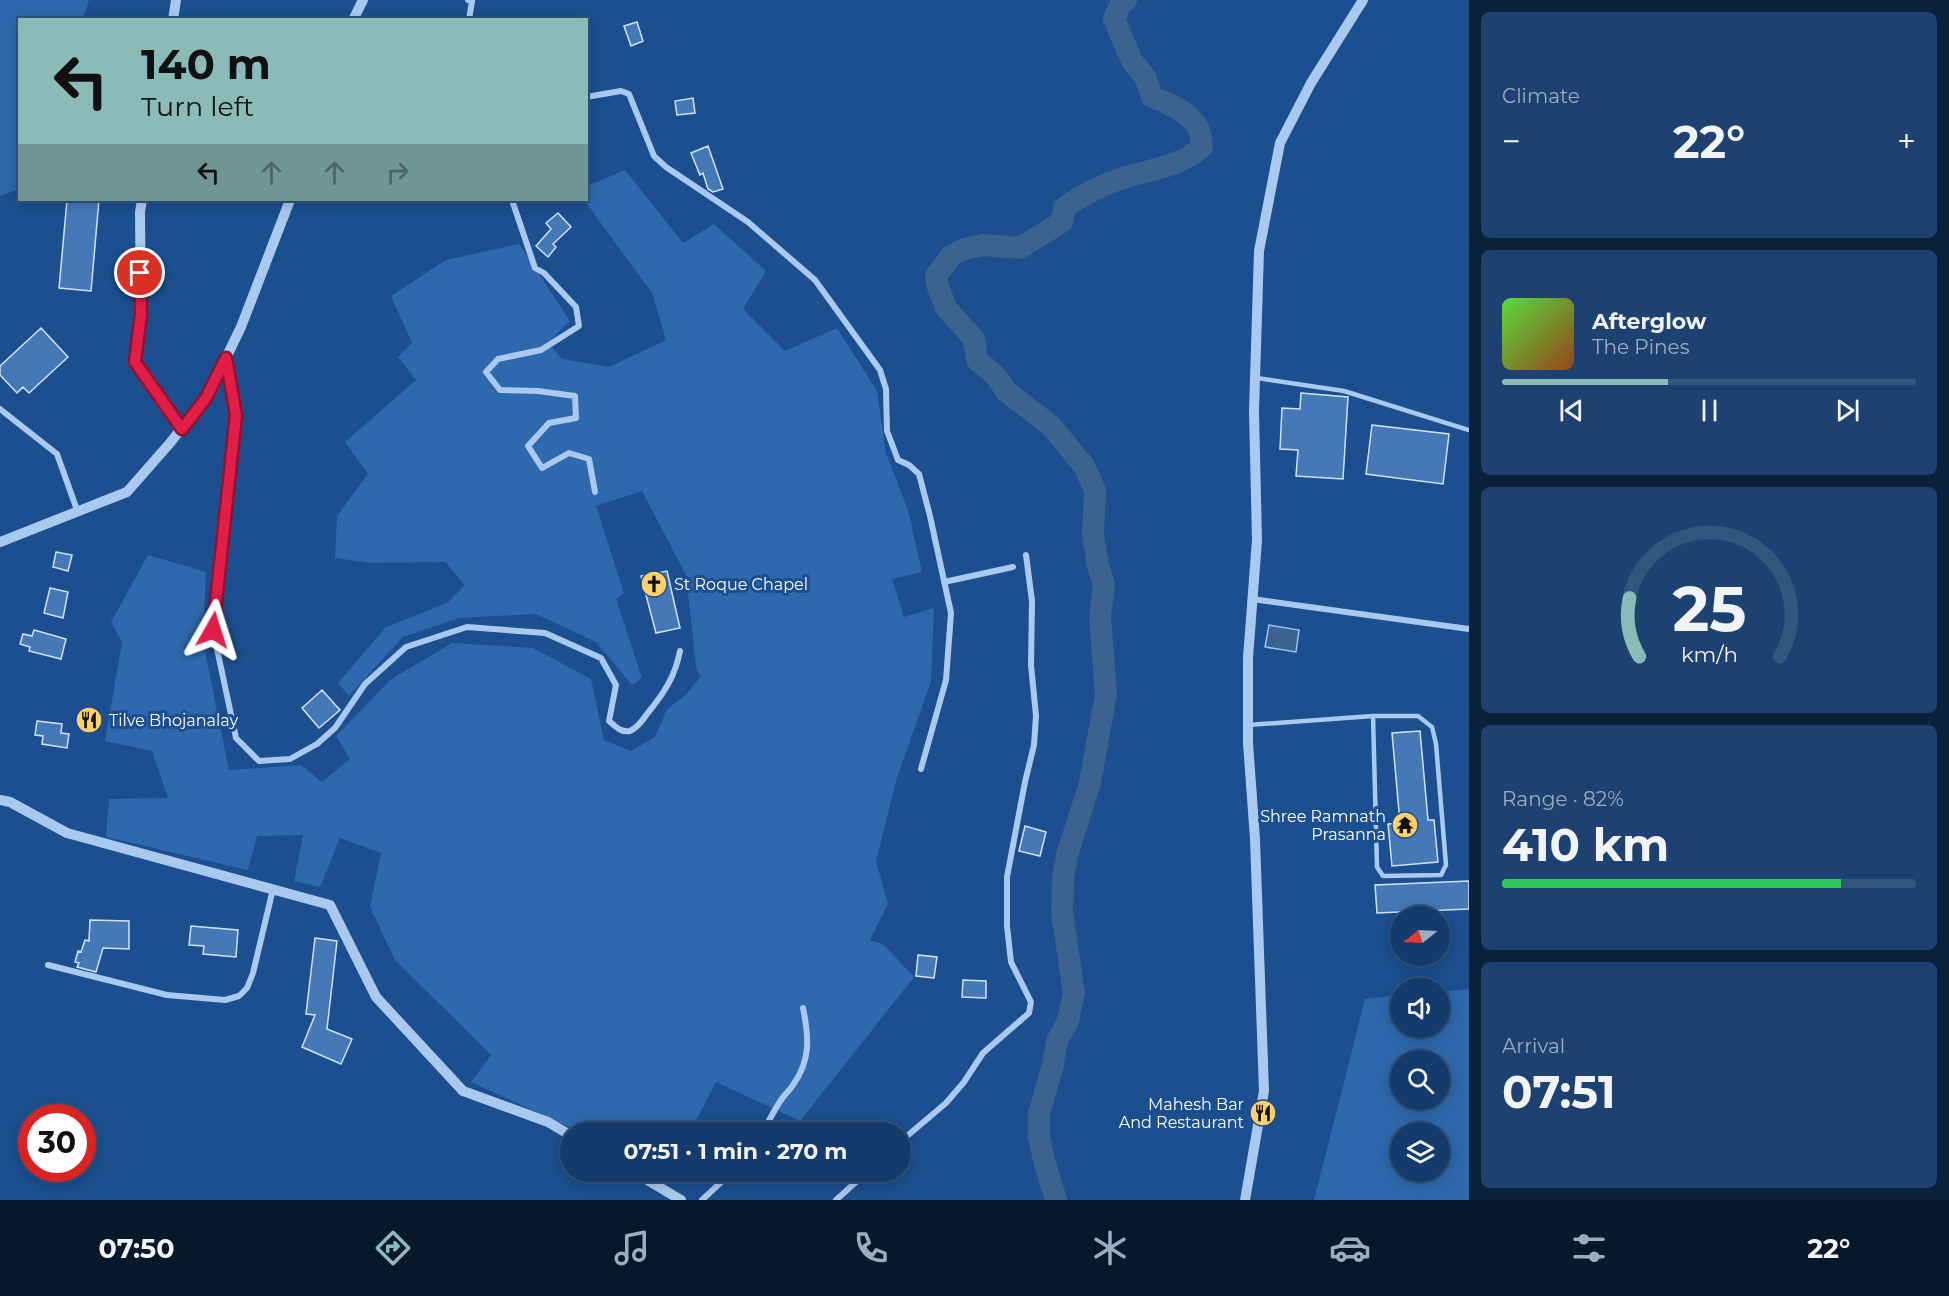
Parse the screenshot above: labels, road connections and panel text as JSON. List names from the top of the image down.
{
  "places": {
    "church": ["St Roque Chapel"],
    "restaurant": ["Tilve Bhojanalay", "Mahesh Bar And Restaurant"],
    "temple": ["Shree Ramnath Prasanna"]
  },
  "north": "left",
  "page": {
    "tile": [
      "Climate",
      ["Range · 82%", "410 km"],
      ["Arrival", "07:51"]
    ],
    "turn": ["140 m", "Turn left"],
    "heat": ["−", "22°", "+"],
    "song": ["Afterglow", "The Pines"],
    "limit": "30",
    "trip": "07:51 · 1 min · 270 m",
    "tabs": ["07:50", "22°"],
    "gauge": ["25", "km/h"]
  }
}
